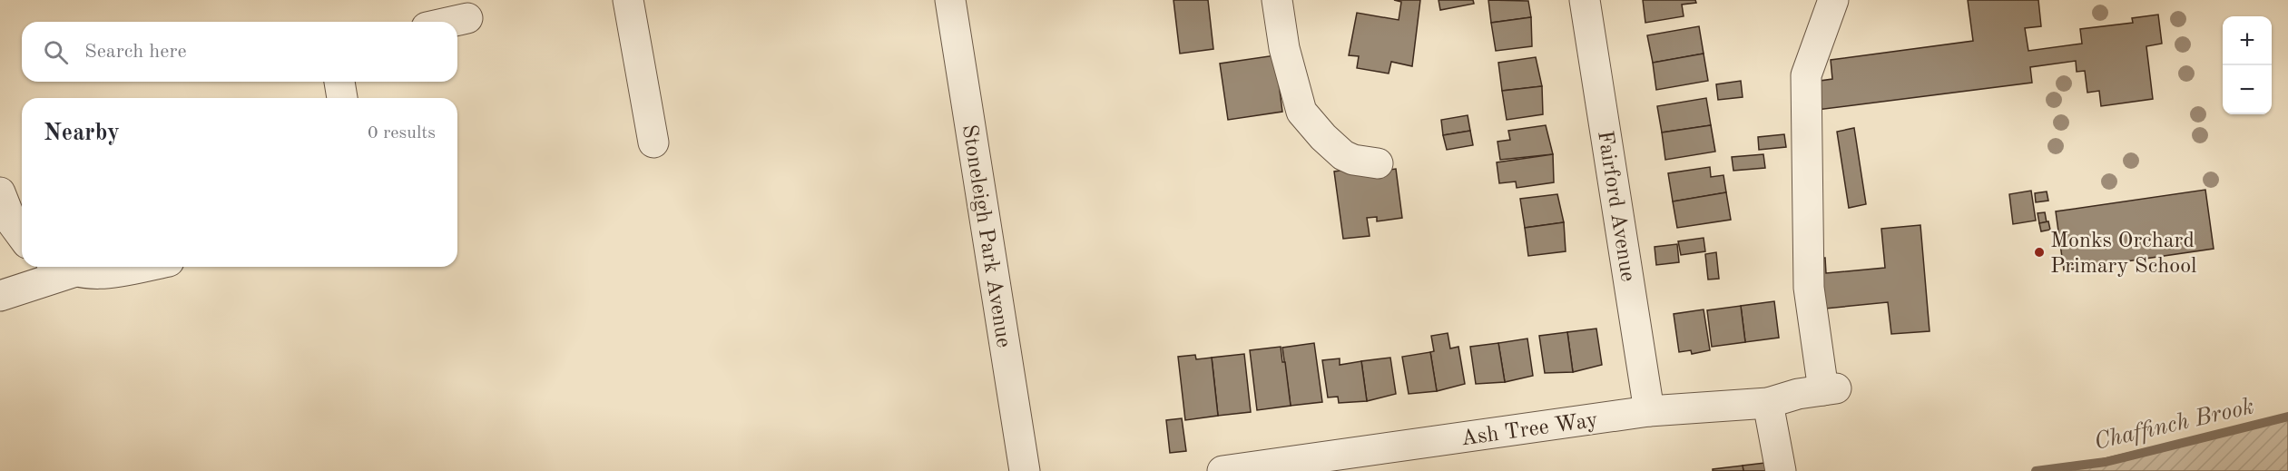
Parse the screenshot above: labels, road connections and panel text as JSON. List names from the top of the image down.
{
  "streets": {
    "street": ["Fairford Avenue", "Stoneleigh Park Avenue", "Ash Tree Way"]
  },
  "crossings": [
    ["Fairford Avenue", "Ash Tree Way"]
  ],
  "water": ["Chaffinch Brook"],
  "places": ["Monks Orchard Primary School"],
  "page": {
    "map_buttons": ["+", "−"],
    "search": "Search here",
    "heading": ["Nearby", "0 results"]
  }
}
